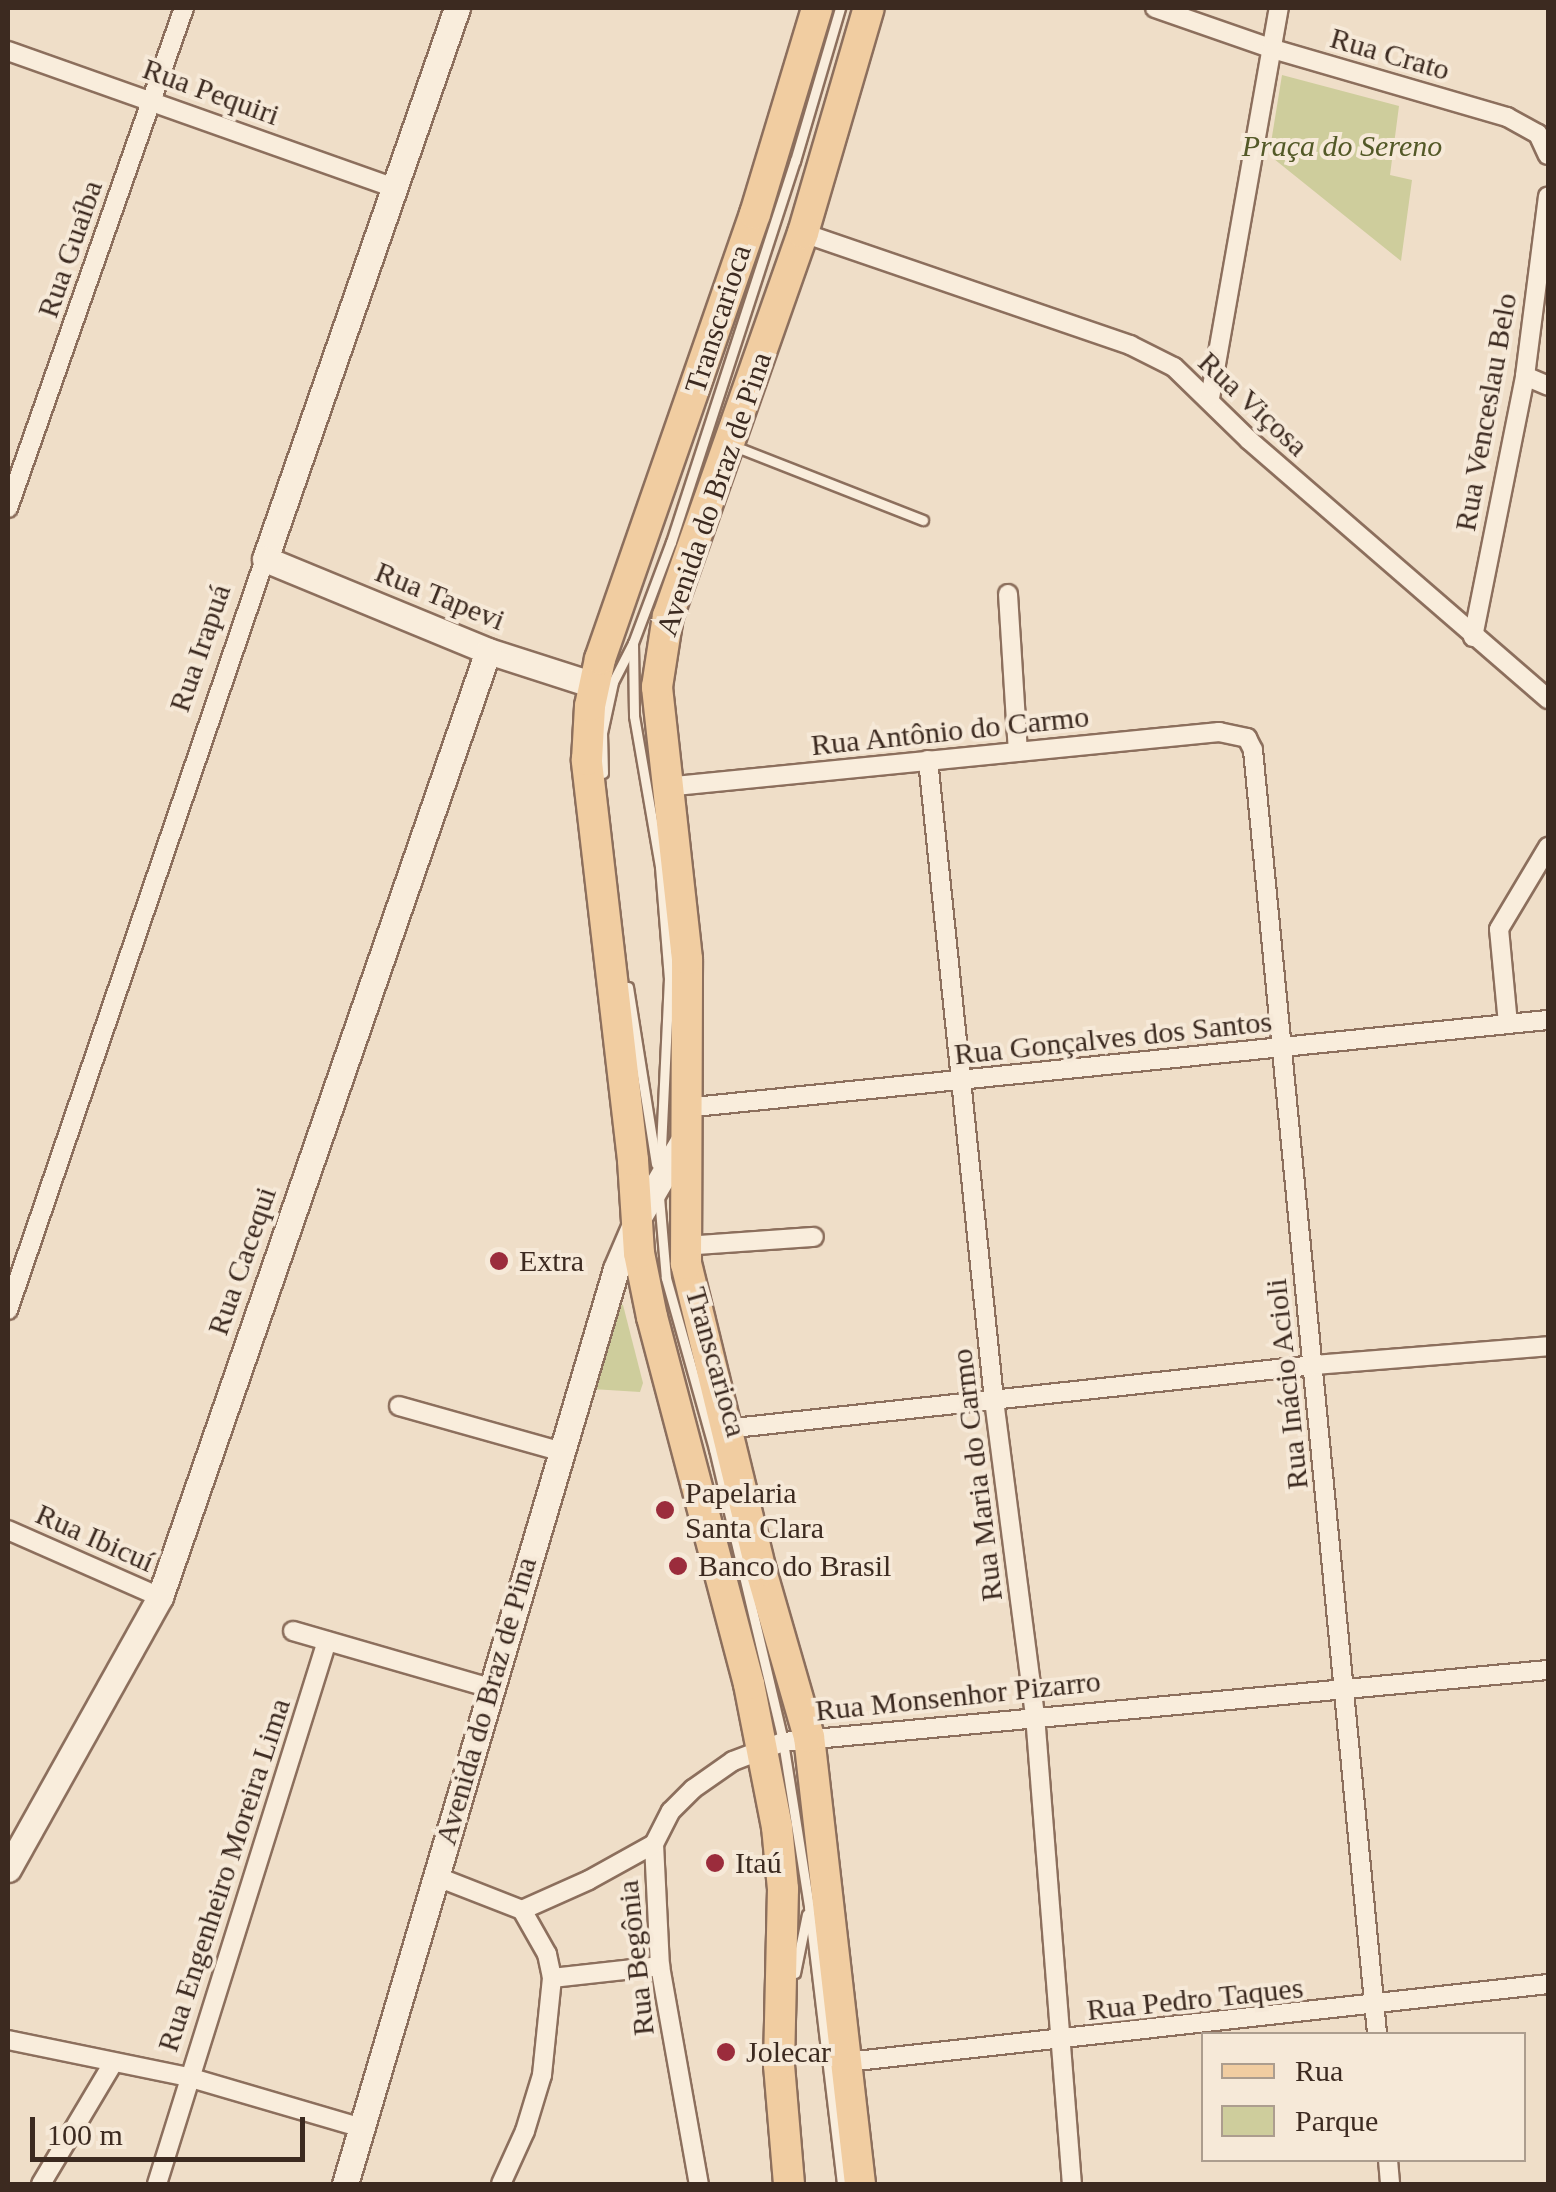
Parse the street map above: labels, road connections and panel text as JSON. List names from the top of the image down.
{
  "streets": {
    "main road": [
      "Avenida do Braz de Pina",
      "Rua Tapevi",
      "Rua Irapuá",
      "Rua Cacequi"
    ],
    "street": [
      "Rua Crato",
      "Rua Pequiri",
      "Rua Guaíba",
      "Rua Viçosa",
      "Rua Venceslau Belo",
      "Rua Antônio do Carmo",
      "Rua Gonçalves dos Santos",
      "Rua Inácio Acioli",
      "Rua Maria do Carmo",
      "Rua Ibicuí",
      "Rua Monsenhor Pizarro",
      "Rua Engenheiro Moreira Lima",
      "Rua Begônia",
      "Rua Pedro Taques"
    ],
    "lane": ["Transcarioca"]
  },
  "crossings": [
    ["Rua Pequiri", "Rua Guaíba"],
    ["Rua Pequiri", "Rua Irapuá"],
    ["Transcarioca", "Avenida do Braz de Pina"],
    ["Transcarioca", "Rua Monsenhor Pizarro"],
    ["Rua Viçosa", "Rua Venceslau Belo"],
    ["Rua Viçosa", "Avenida do Braz de Pina"],
    ["Avenida do Braz de Pina", "Rua Tapevi"],
    ["Avenida do Braz de Pina", "Rua Antônio do Carmo"],
    ["Avenida do Braz de Pina", "Rua Gonçalves dos Santos"],
    ["Rua Tapevi", "Rua Irapuá"],
    ["Rua Tapevi", "Rua Cacequi"],
    ["Rua Antônio do Carmo", "Rua Inácio Acioli"],
    ["Rua Antônio do Carmo", "Rua Maria do Carmo"],
    ["Rua Gonçalves dos Santos", "Rua Inácio Acioli"],
    ["Rua Gonçalves dos Santos", "Rua Maria do Carmo"],
    ["Rua Cacequi", "Rua Ibicuí"],
    ["Rua Inácio Acioli", "Rua Monsenhor Pizarro"],
    ["Rua Inácio Acioli", "Rua Pedro Taques"],
    ["Rua Maria do Carmo", "Rua Monsenhor Pizarro"],
    ["Rua Maria do Carmo", "Rua Pedro Taques"],
    ["Rua Monsenhor Pizarro", "Rua Begônia"]
  ],
  "parks": ["Praça do Sereno"],
  "places": [
    "Extra",
    "Papelaria Santa Clara",
    "Banco do Brasil",
    "Itaú",
    "Jolecar"
  ],
  "legend": ["Rua", "Parque"],
  "scale_bar": "100 m"
}
